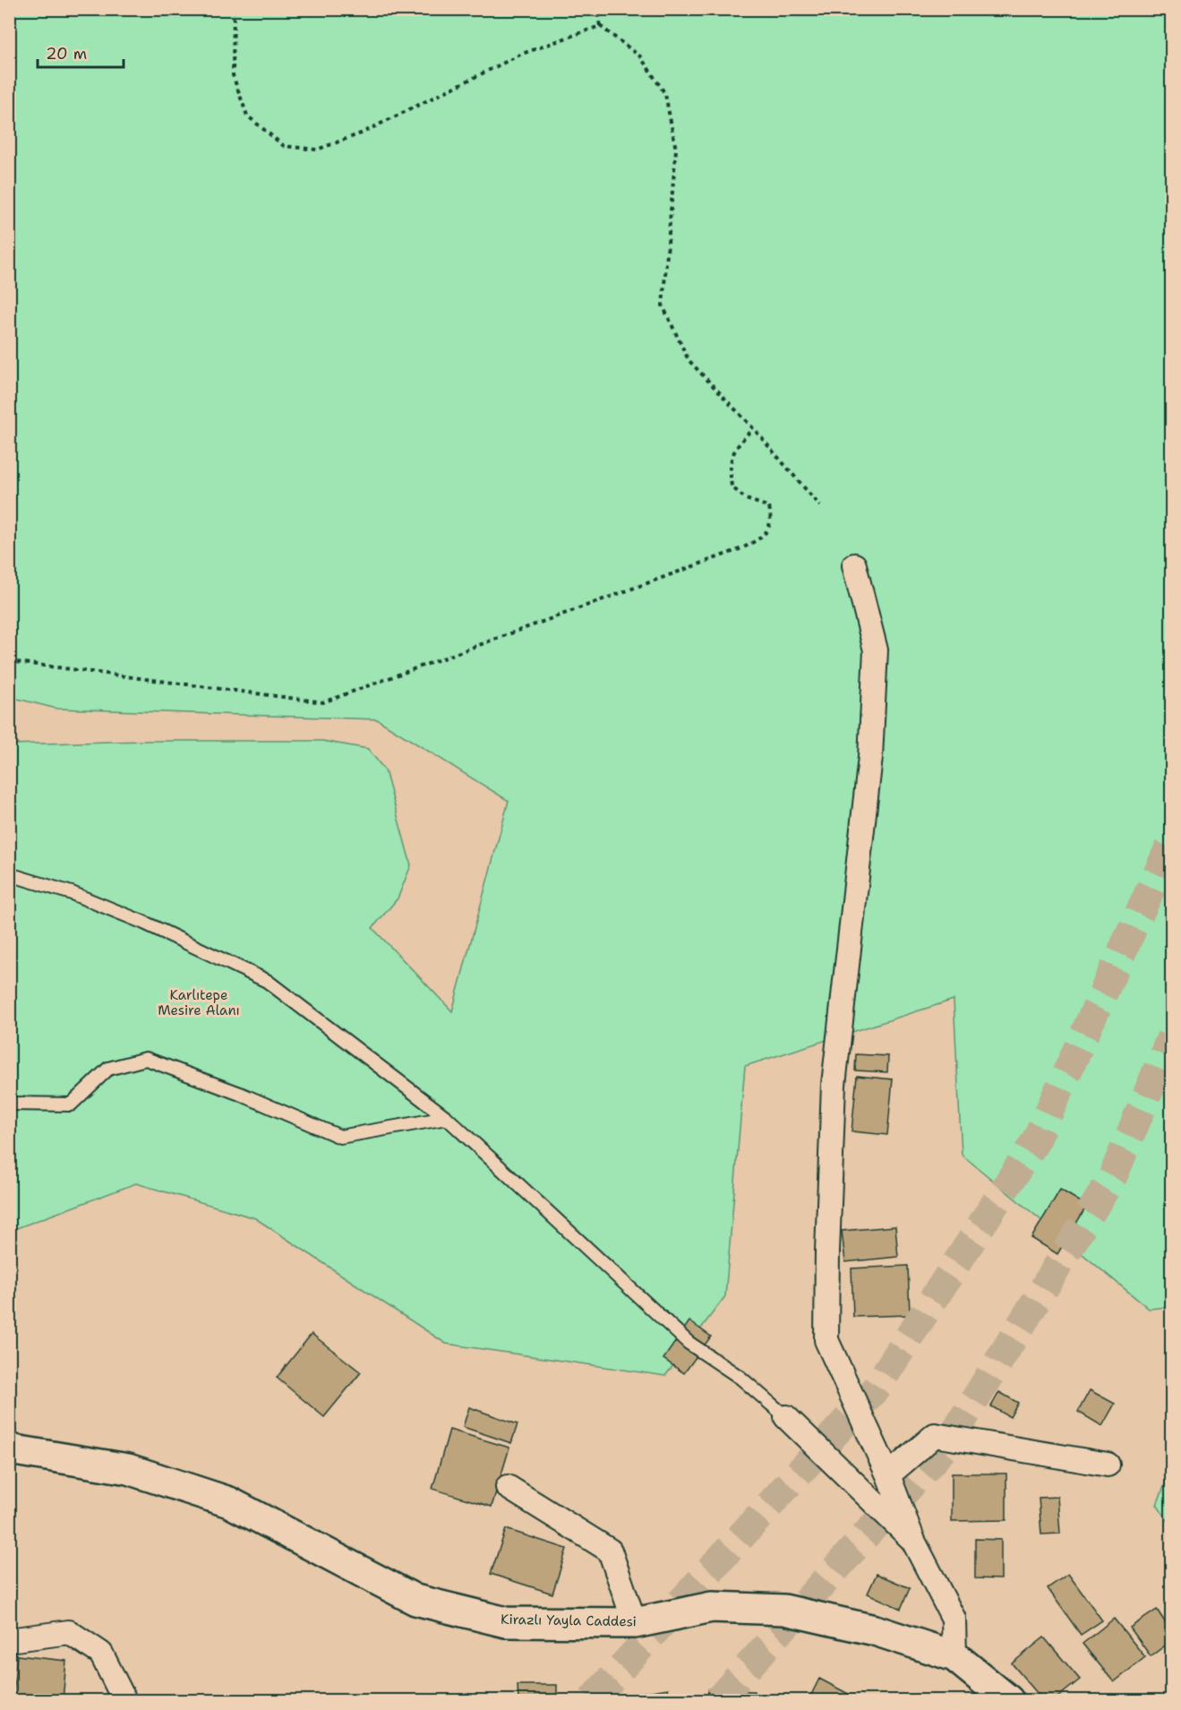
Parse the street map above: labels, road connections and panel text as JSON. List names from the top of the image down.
{
  "streets": {
    "main road": ["Kirazlı Yayla Caddesi"]
  },
  "parks": ["Karlıtepe Mesire Alanı"],
  "scale_bar": "20 m"
}
